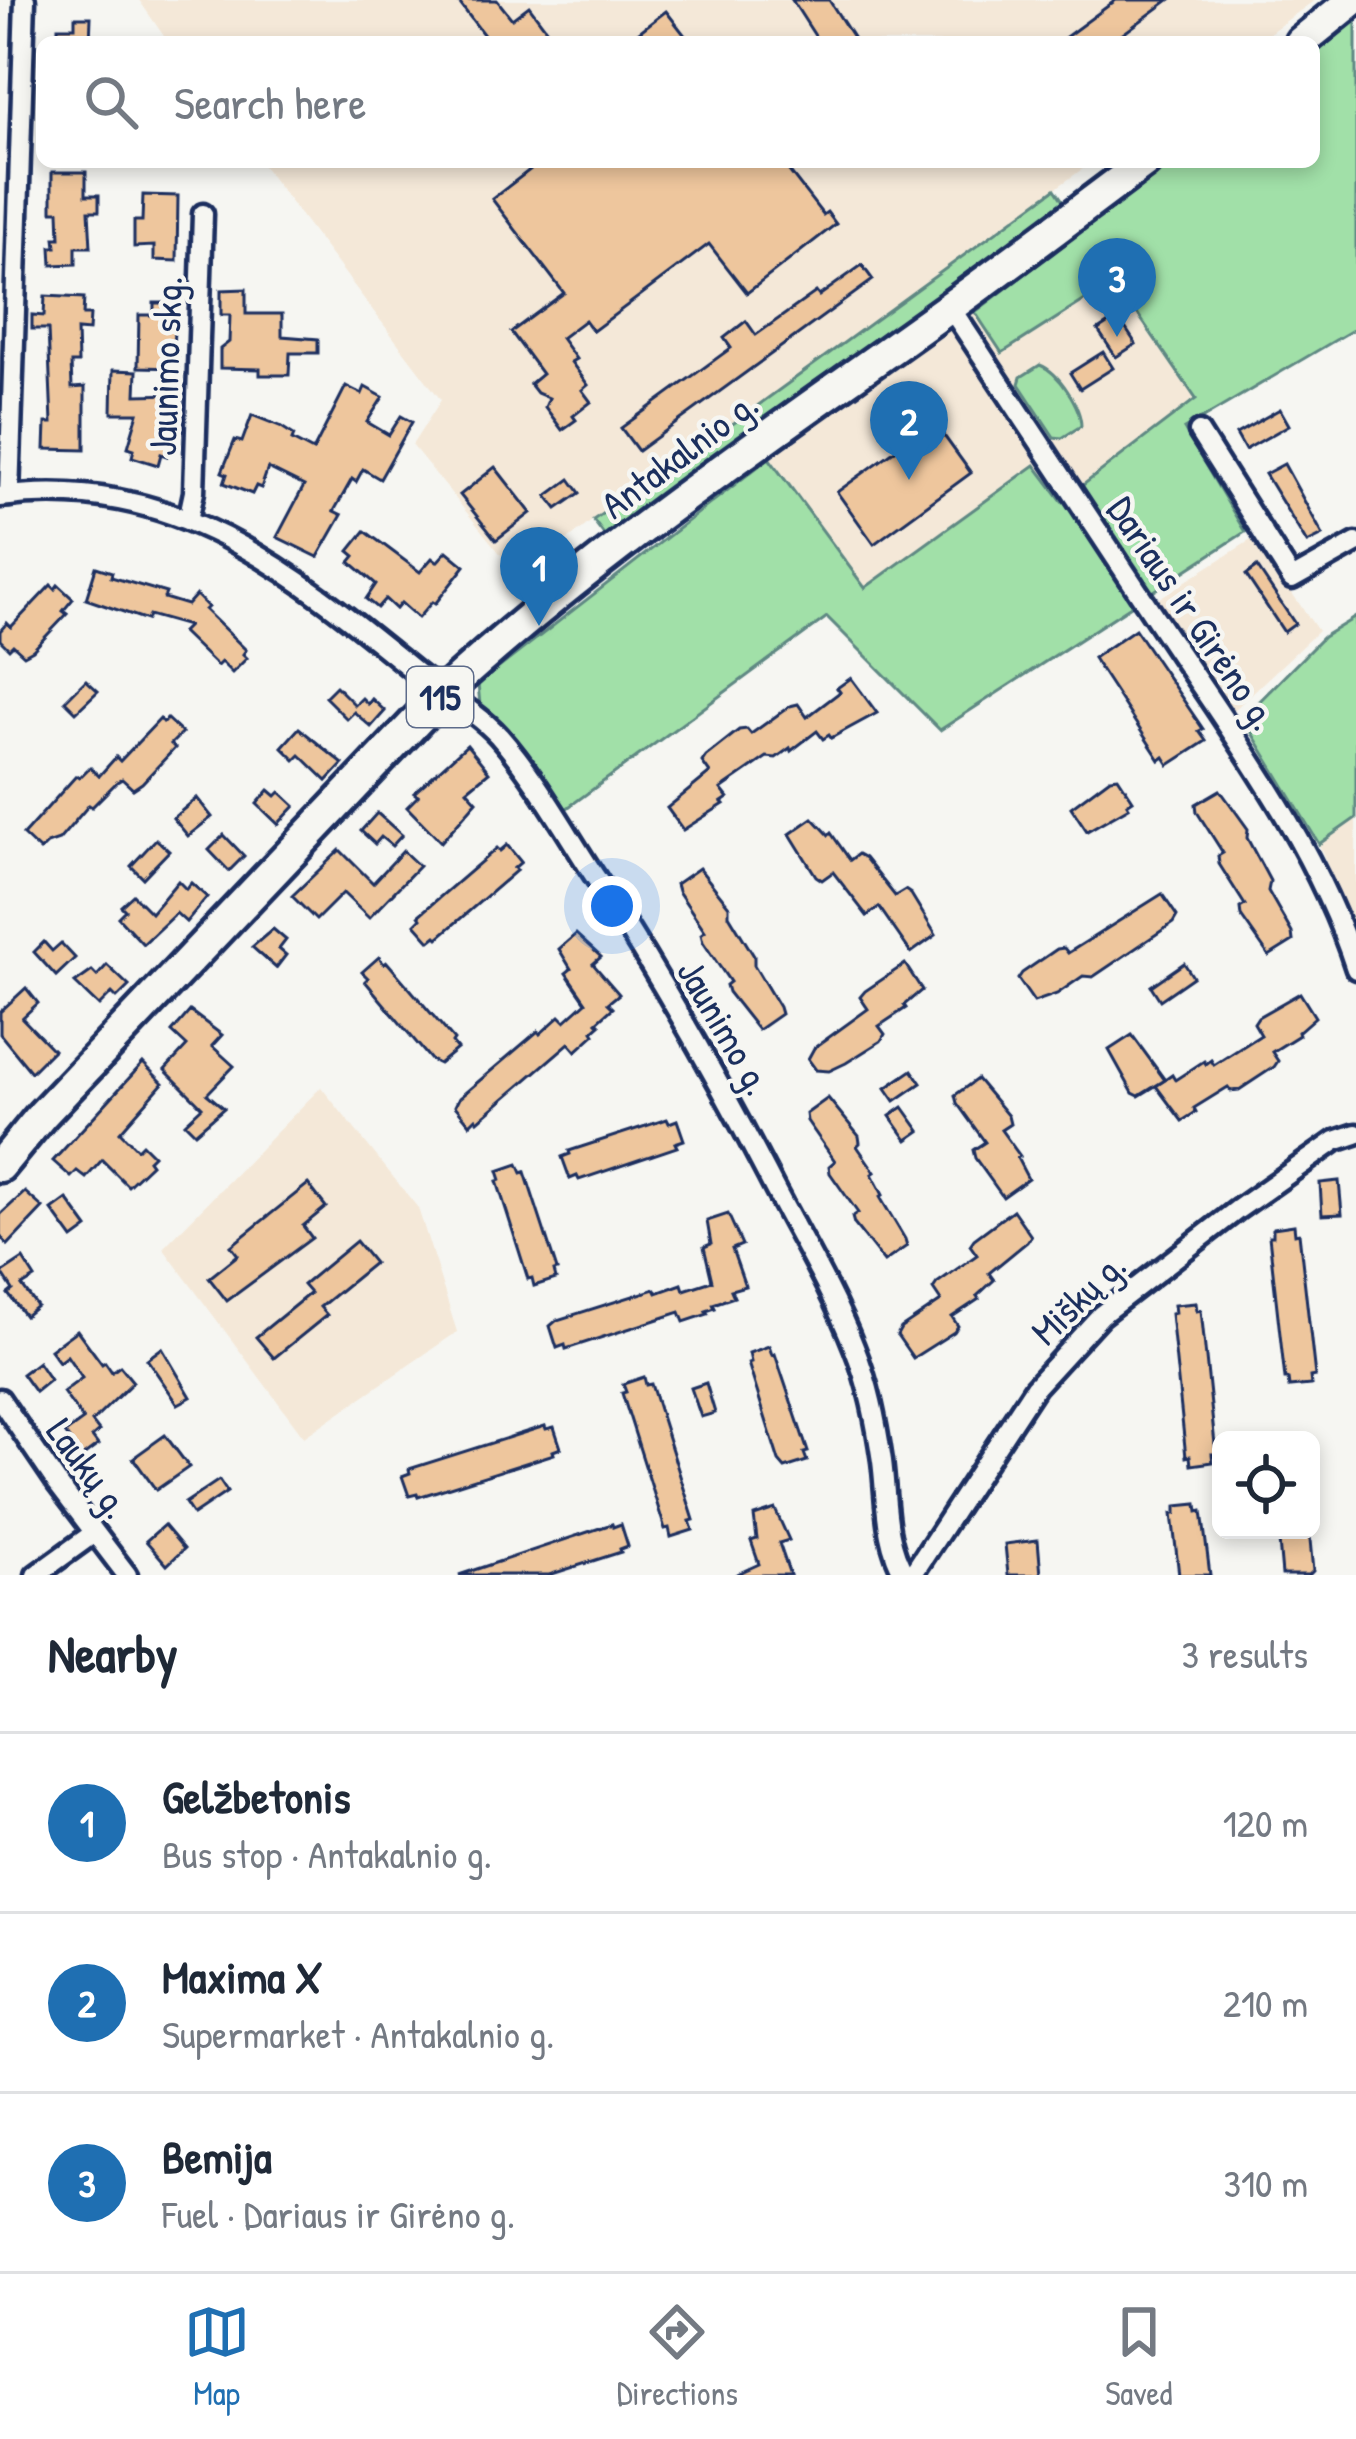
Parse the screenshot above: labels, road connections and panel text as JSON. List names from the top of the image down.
{
  "streets": {
    "main road": ["Antakalnio g.", "115"],
    "street": [
      "Jaunimo skg.",
      "Dariaus ir Girėno g.",
      "Jaunimo g.",
      "Miškų g.",
      "Laukų g."
    ]
  },
  "crossings": [
    ["Jaunimo skg.", "Jaunimo g."],
    ["Antakalnio g.", "Dariaus ir Girėno g."],
    ["Antakalnio g.", "Jaunimo g."],
    ["Jaunimo g.", "Miškų g."]
  ],
  "page": {
    "search": "Search here",
    "pins": ["3", "2", "1"],
    "heading": ["Nearby", "3 results"],
    "list": [
      {
        "mark": "1",
        "name": "Gelžbetonis",
        "note": "Bus stop · Antakalnio g.",
        "value": "120 m"
      },
      {
        "mark": "2",
        "name": "Maxima X",
        "note": "Supermarket · Antakalnio g.",
        "value": "210 m"
      },
      {
        "mark": "3",
        "name": "Bemija",
        "note": "Fuel · Dariaus ir Girėno g.",
        "value": "310 m"
      }
    ],
    "nav": ["Map", "Directions", "Saved"]
  }
}
